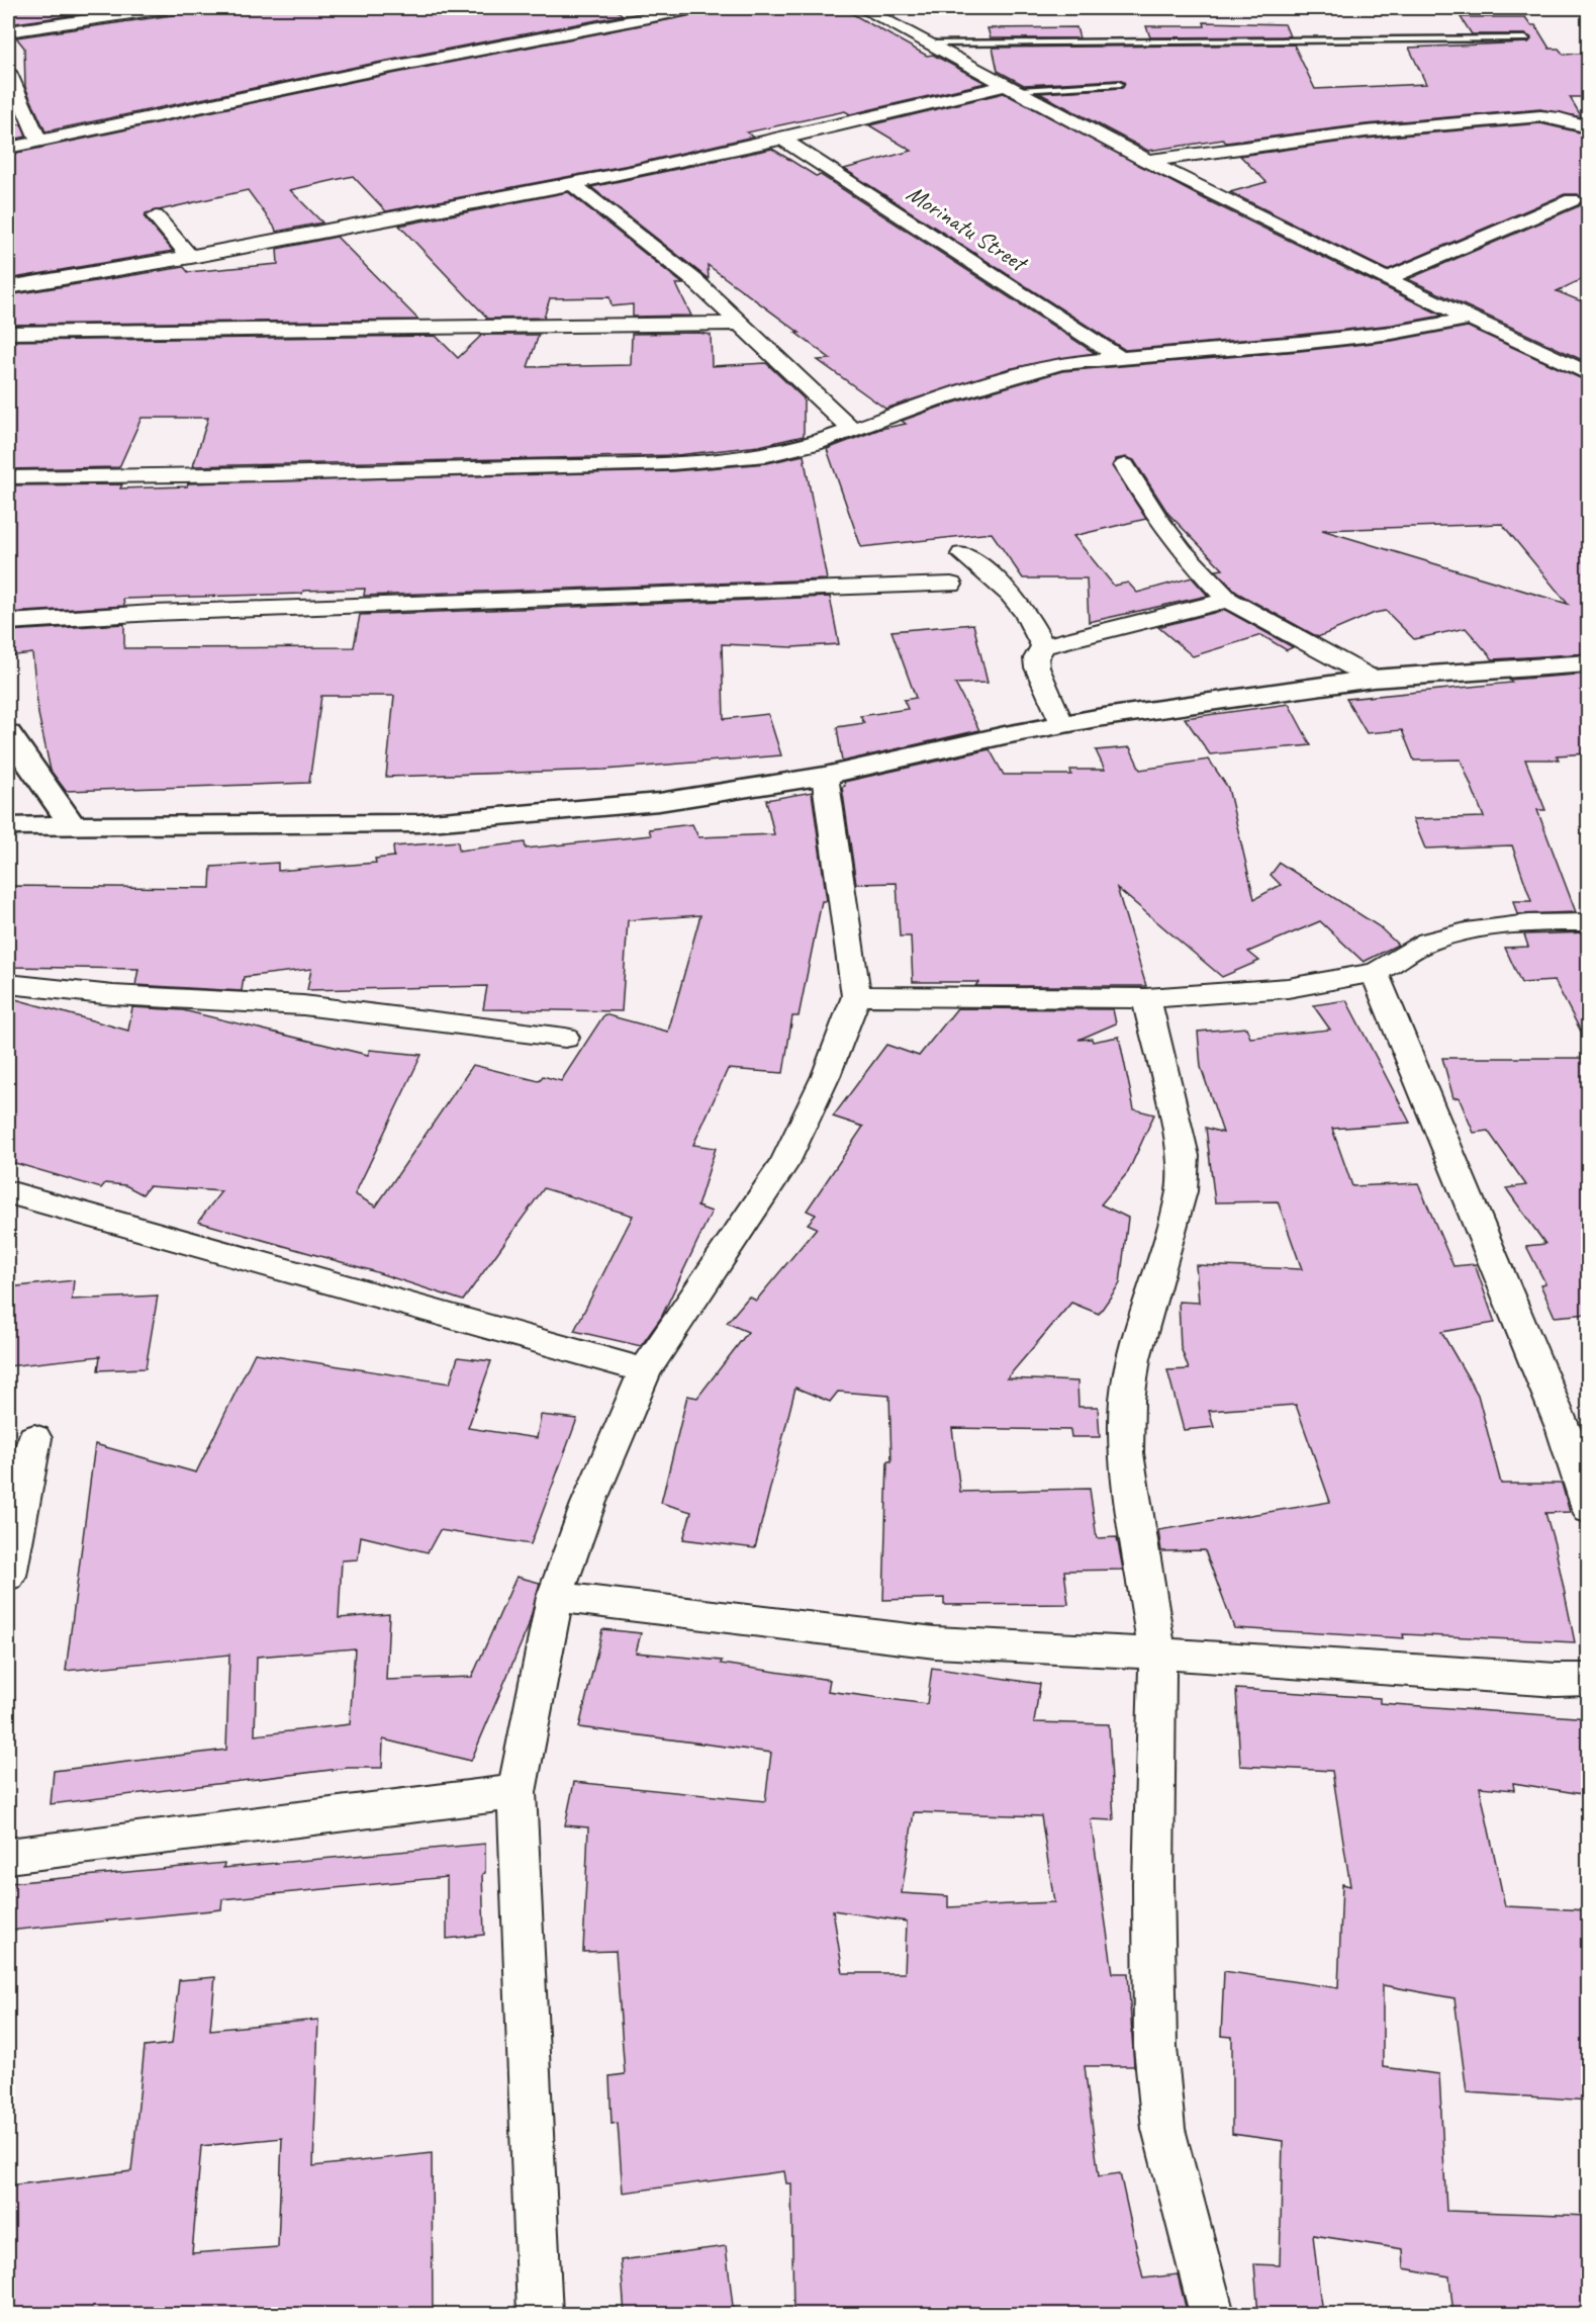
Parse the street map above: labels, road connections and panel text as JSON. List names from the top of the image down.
{
  "streets": {
    "street": ["Morinatu Street"]
  }
}
